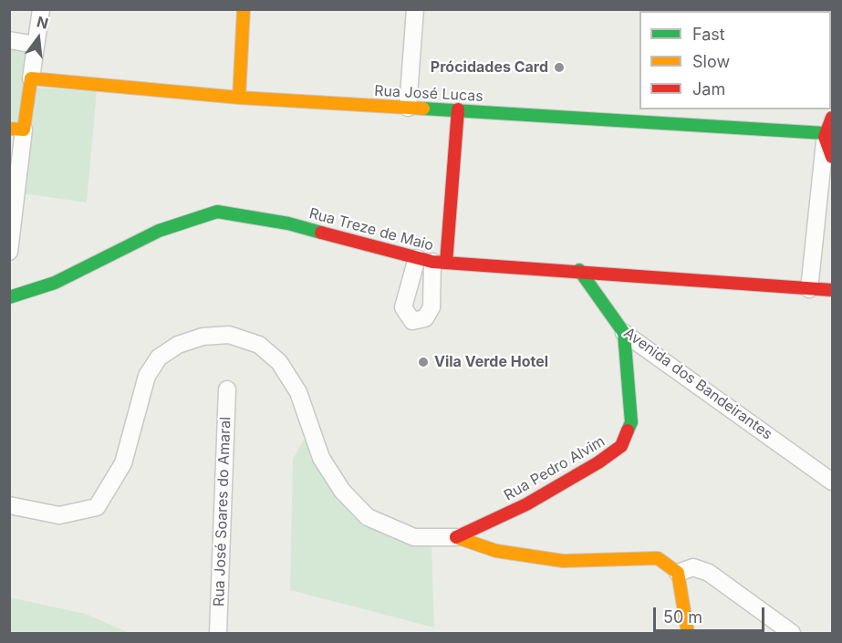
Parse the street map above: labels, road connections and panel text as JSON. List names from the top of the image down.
{
  "streets": {
    "main road": [
      "Rua José Lucas",
      "Rua Treze de Maio",
      "Avenida dos Bandeirantes",
      "Rua Pedro Alvim"
    ],
    "street": ["Rua José Soares do Amaral"]
  },
  "crossings": [
    ["Rua Treze de Maio", "Avenida dos Bandeirantes"],
    ["Avenida dos Bandeirantes", "Rua Pedro Alvim"]
  ],
  "places": ["Prócidades Card", "Vila Verde Hotel"],
  "legend": ["Fast", "Slow", "Jam"],
  "scale_bar": "50 m",
  "north": "top"
}
